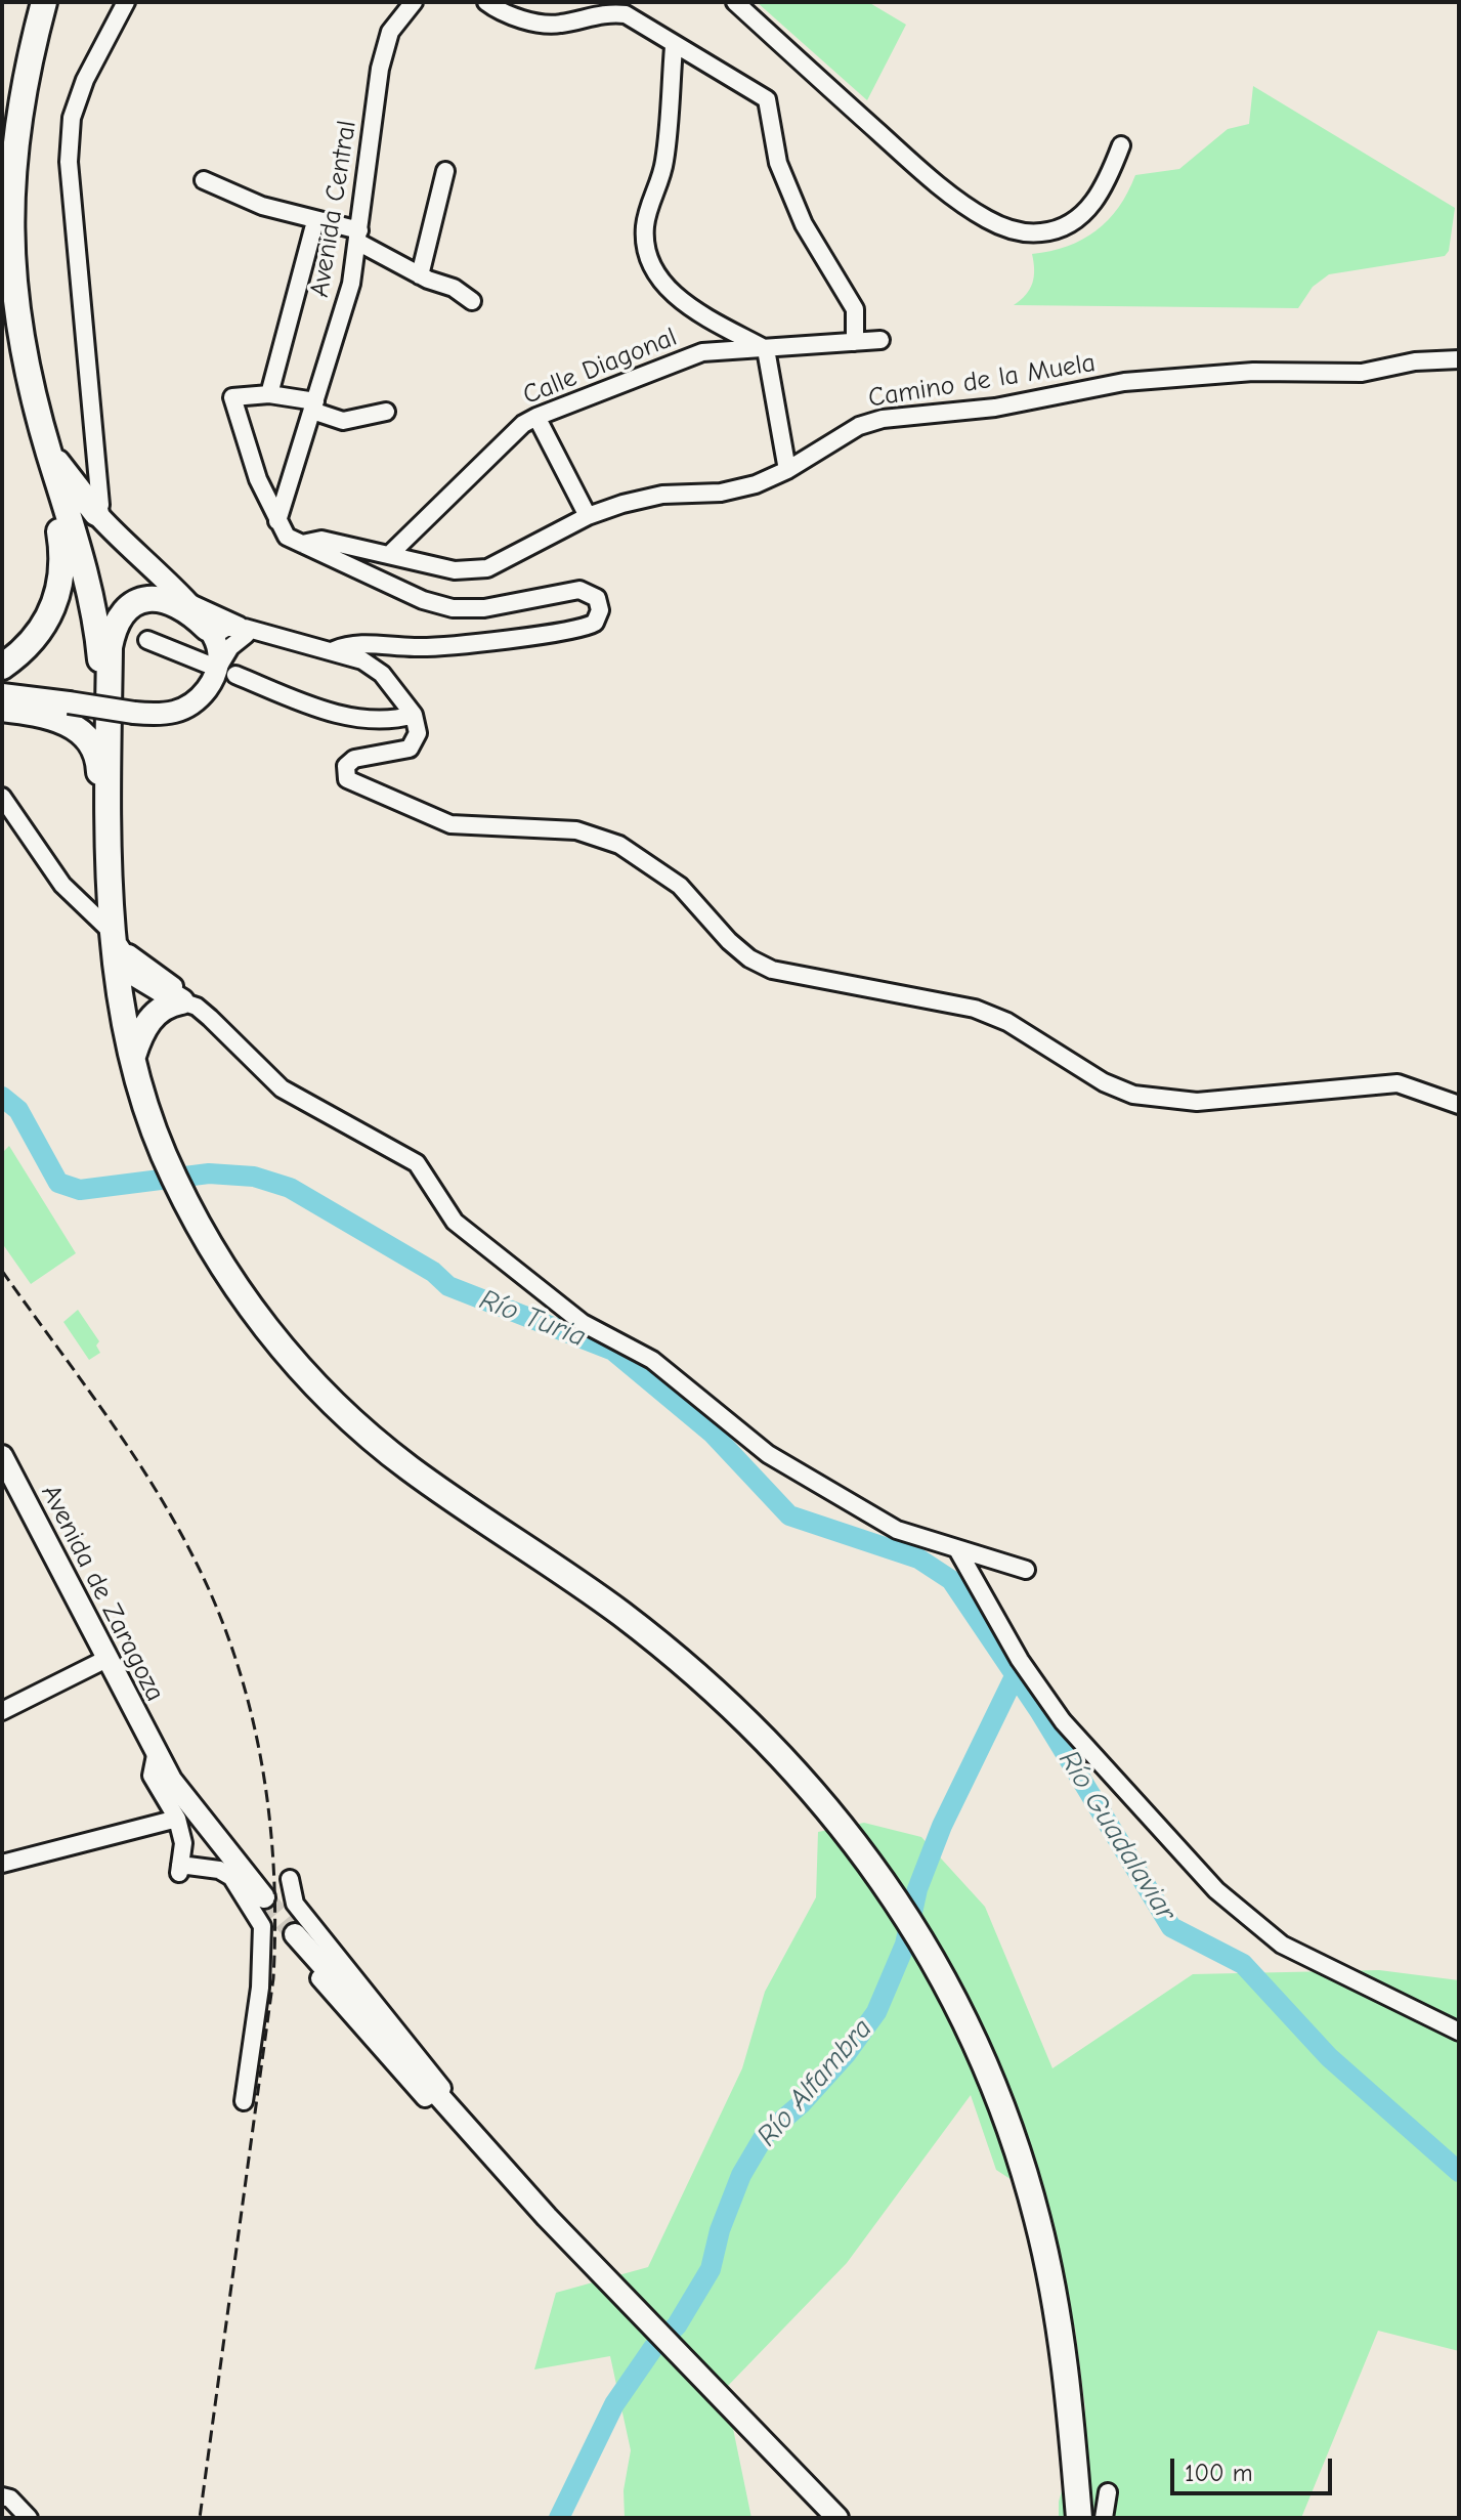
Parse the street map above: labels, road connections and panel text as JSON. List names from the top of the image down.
{
  "streets": {
    "main road": ["Avenida de Zaragoza"],
    "street": ["Avenida Central", "Calle Diagonal", "Camino de la Muela"]
  },
  "crossings": [
    ["Calle Diagonal", "Camino de la Muela"]
  ],
  "water": ["Río Turia", "Río Guadalaviar", "Río Alfambra"],
  "scale_bar": "100 m"
}
